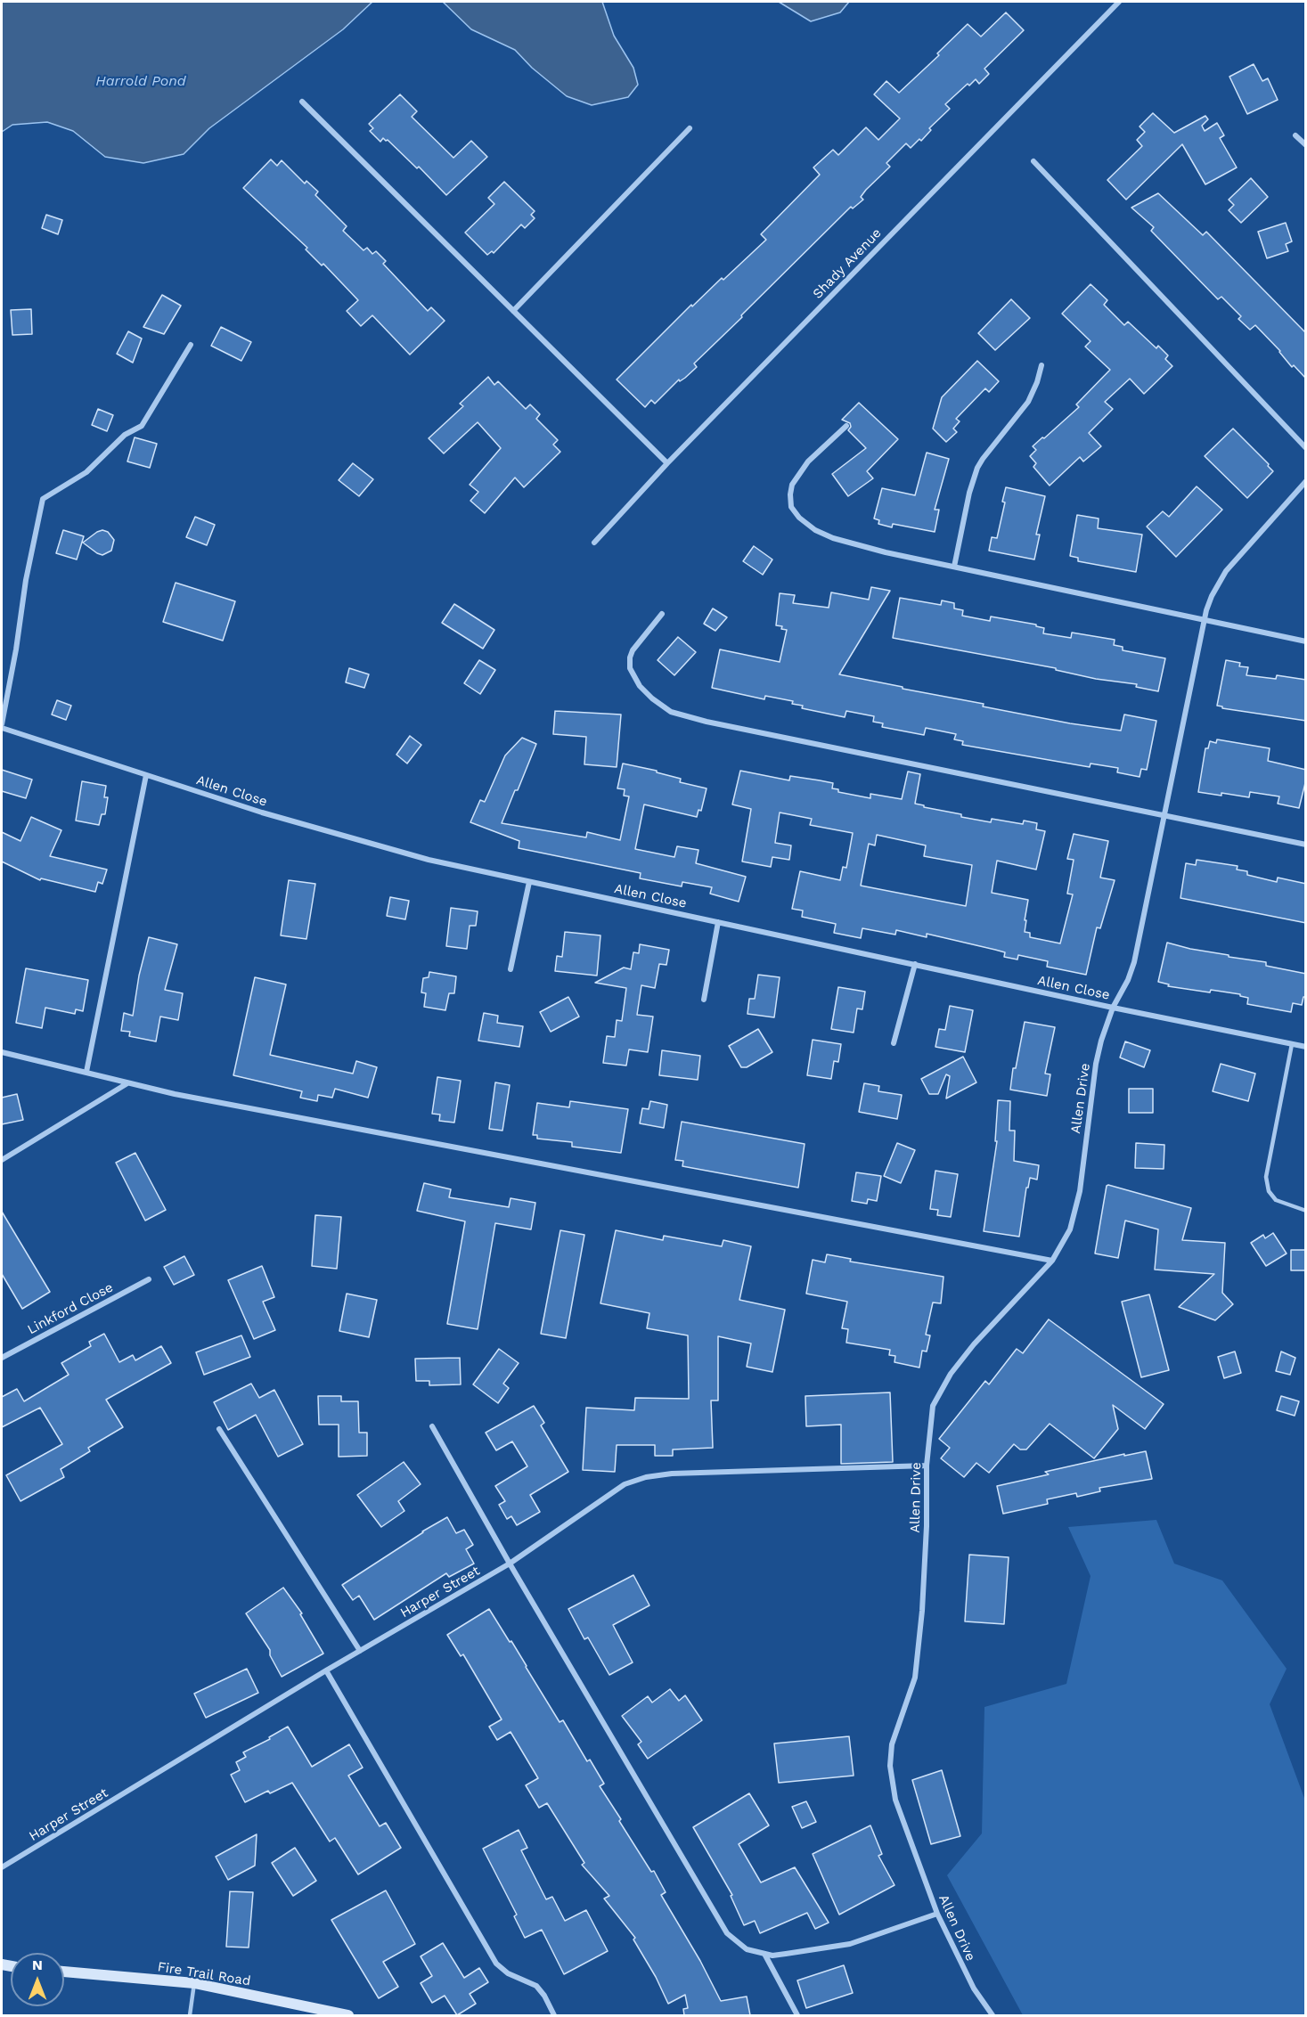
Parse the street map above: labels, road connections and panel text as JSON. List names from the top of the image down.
{
  "streets": {
    "street": [
      "Shady Avenue",
      "Allen Close",
      "Allen Drive",
      "Linkford Close",
      "Harper Street",
      "Fire Trail Road"
    ]
  },
  "crossings": [
    ["Allen Close", "Allen Drive"],
    ["Allen Drive", "Harper Street"]
  ],
  "water": ["Harrold Pond"],
  "north": "top"
}
